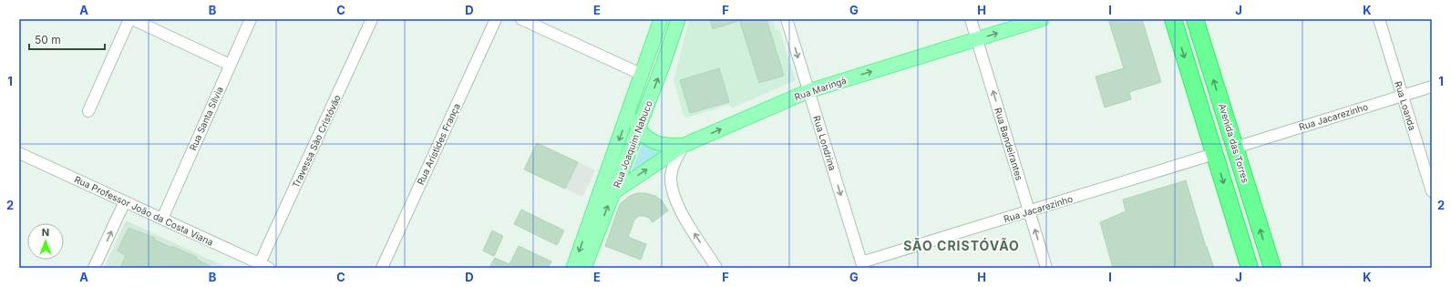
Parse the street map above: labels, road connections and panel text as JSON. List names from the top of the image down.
{
  "streets": {
    "highway": ["Avenida das Torres"],
    "main road": ["Rua Maringá", "Rua Joaquim Nabuco"],
    "street": [
      "Rua Loanda",
      "Rua Jacarezinho",
      "Rua Santa Sílvia",
      "Travessa São Cristóvão",
      "Rua Londrina",
      "Rua Aristides França",
      "Rua Bandeirantes",
      "Rua Professor João da Costa Viana"
    ]
  },
  "crossings": [
    ["Rua Maringá", "Rua Londrina"],
    ["Rua Maringá", "Rua Joaquim Nabuco"],
    ["Rua Maringá", "Rua Bandeirantes"],
    ["Rua Loanda", "Rua Jacarezinho"],
    ["Rua Jacarezinho", "Rua Londrina"],
    ["Rua Jacarezinho", "Avenida das Torres"],
    ["Rua Jacarezinho", "Rua Bandeirantes"],
    ["Rua Santa Sílvia", "Rua Professor João da Costa Viana"],
    ["Travessa São Cristóvão", "Rua Professor João da Costa Viana"]
  ],
  "one_way": ["Rua Maringá", "Rua Londrina", "Rua Bandeirantes"],
  "districts": ["SÃO CRISTÓVÃO"],
  "scale_bar": "50 m",
  "north": "top",
  "grid": {
    "columns": [
      "A",
      "B",
      "C",
      "D",
      "E",
      "F",
      "G",
      "H",
      "I",
      "J",
      "K"
    ],
    "rows": ["1", "2"]
  }
}
